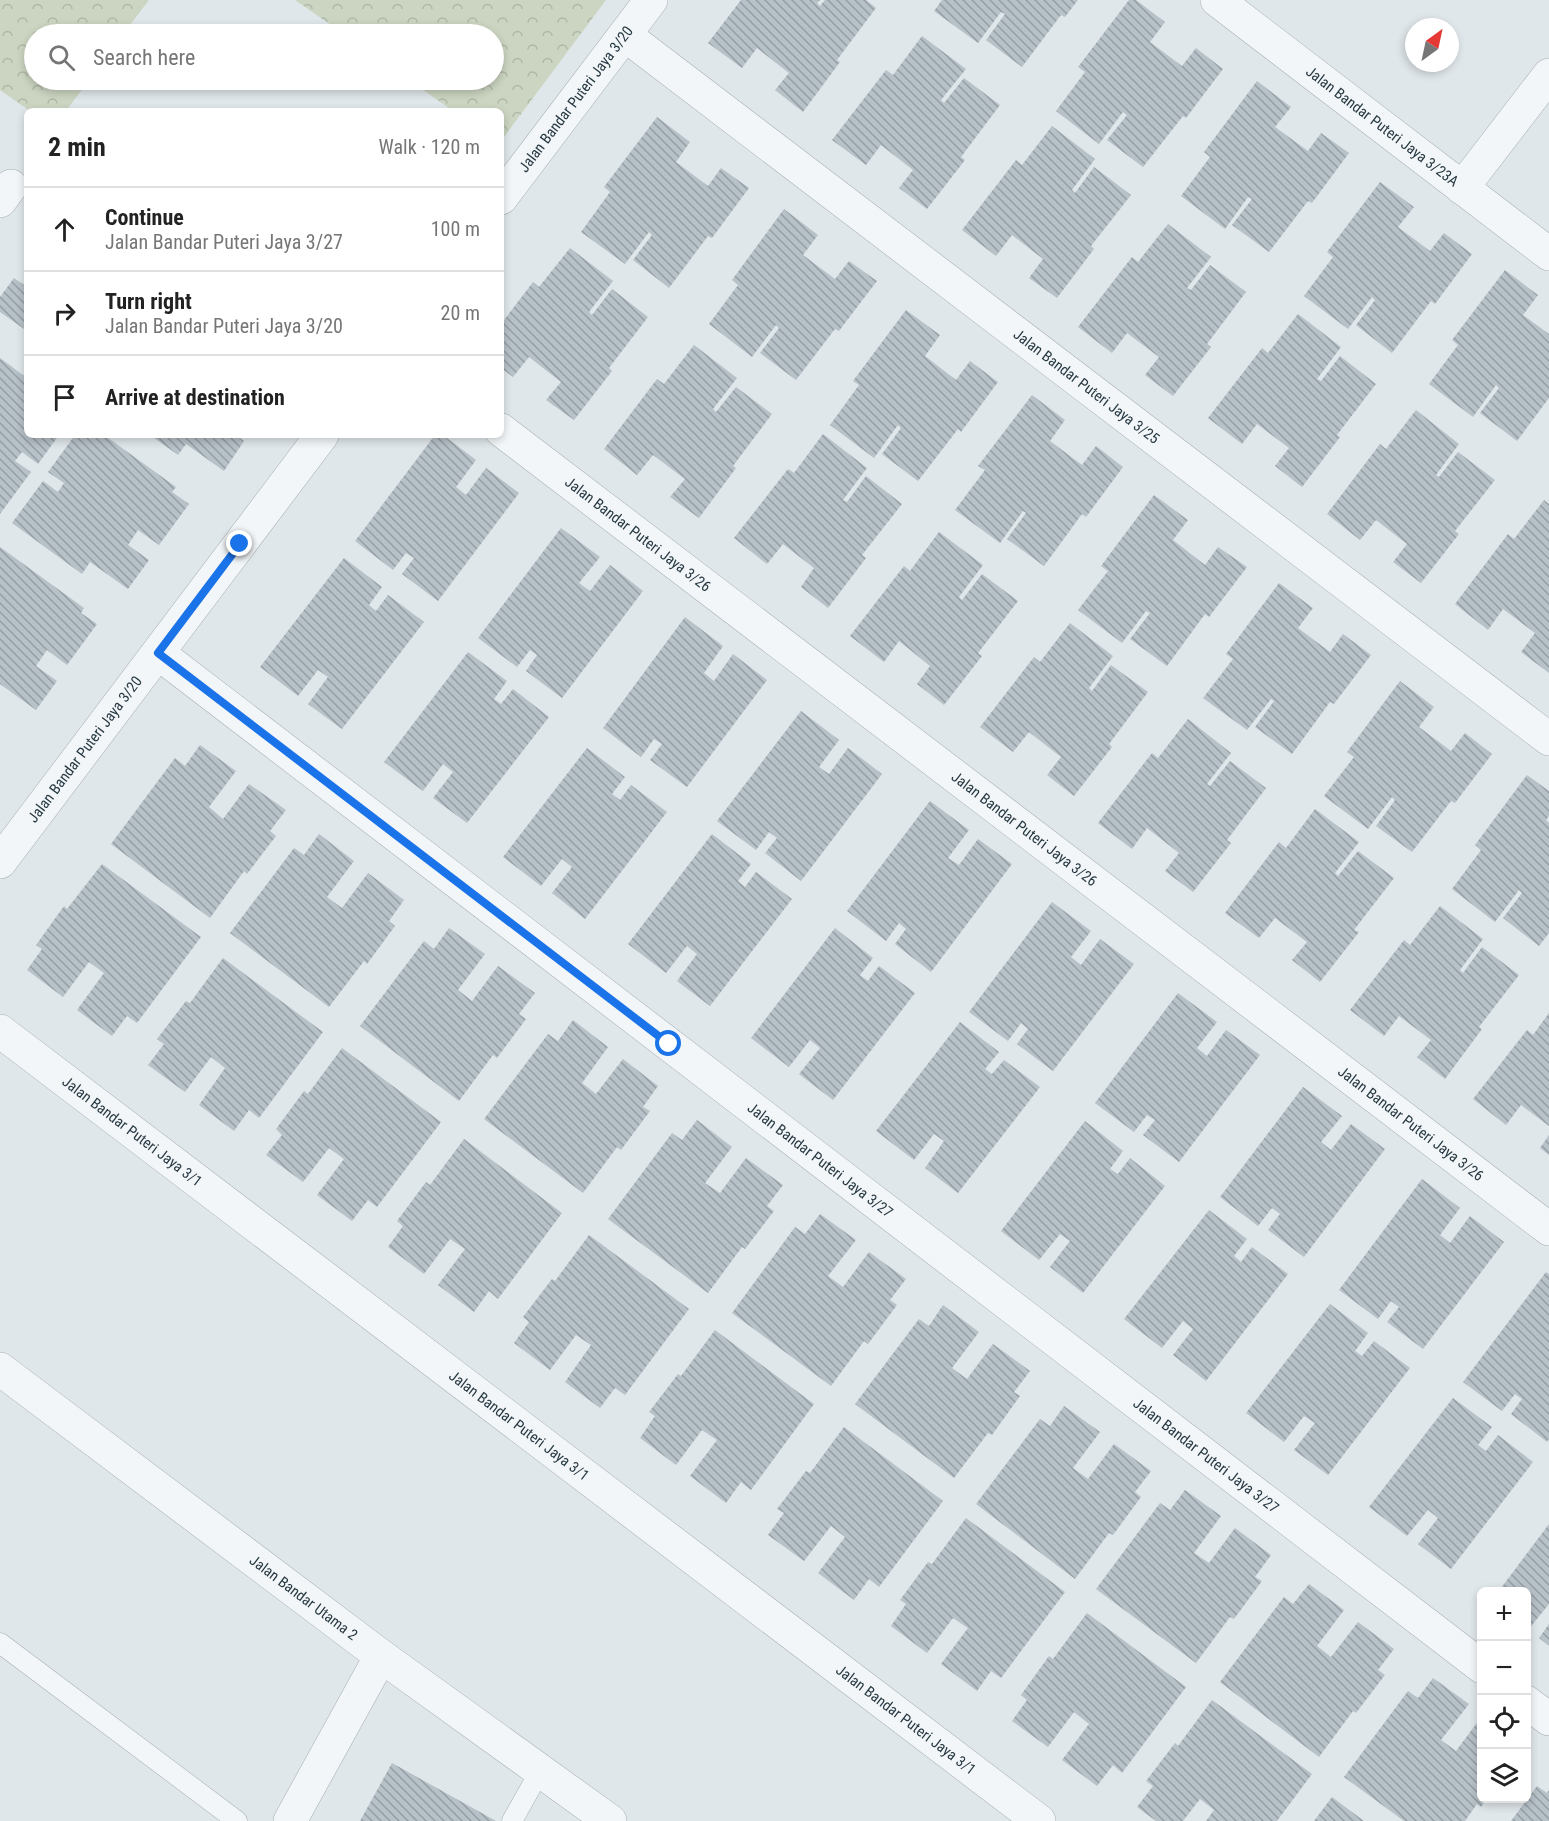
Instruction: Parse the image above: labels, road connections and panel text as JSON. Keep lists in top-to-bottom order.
{
  "streets": {
    "street": [
      "Jalan Bandar Puteri Jaya 3/20",
      "Jalan Bandar Puteri Jaya 3/23A",
      "Jalan Bandar Puteri Jaya 3/25",
      "Jalan Bandar Puteri Jaya 3/26",
      "Jalan Bandar Puteri Jaya 3/1",
      "Jalan Bandar Puteri Jaya 3/27",
      "Jalan Bandar Utama 2"
    ]
  },
  "crossings": [
    ["Jalan Bandar Puteri Jaya 3/20", "Jalan Bandar Puteri Jaya 3/25"],
    ["Jalan Bandar Puteri Jaya 3/20", "Jalan Bandar Puteri Jaya 3/27"]
  ],
  "north": "top right",
  "page": {
    "search": "Search here",
    "heading": ["2 min", "Walk · 120 m"],
    "list": [
      ["Continue", "Jalan Bandar Puteri Jaya 3/27", "100 m"],
      ["Turn right", "Jalan Bandar Puteri Jaya 3/20", "20 m"],
      "Arrive at destination"
    ],
    "map_buttons": ["+", "−"]
  }
}
